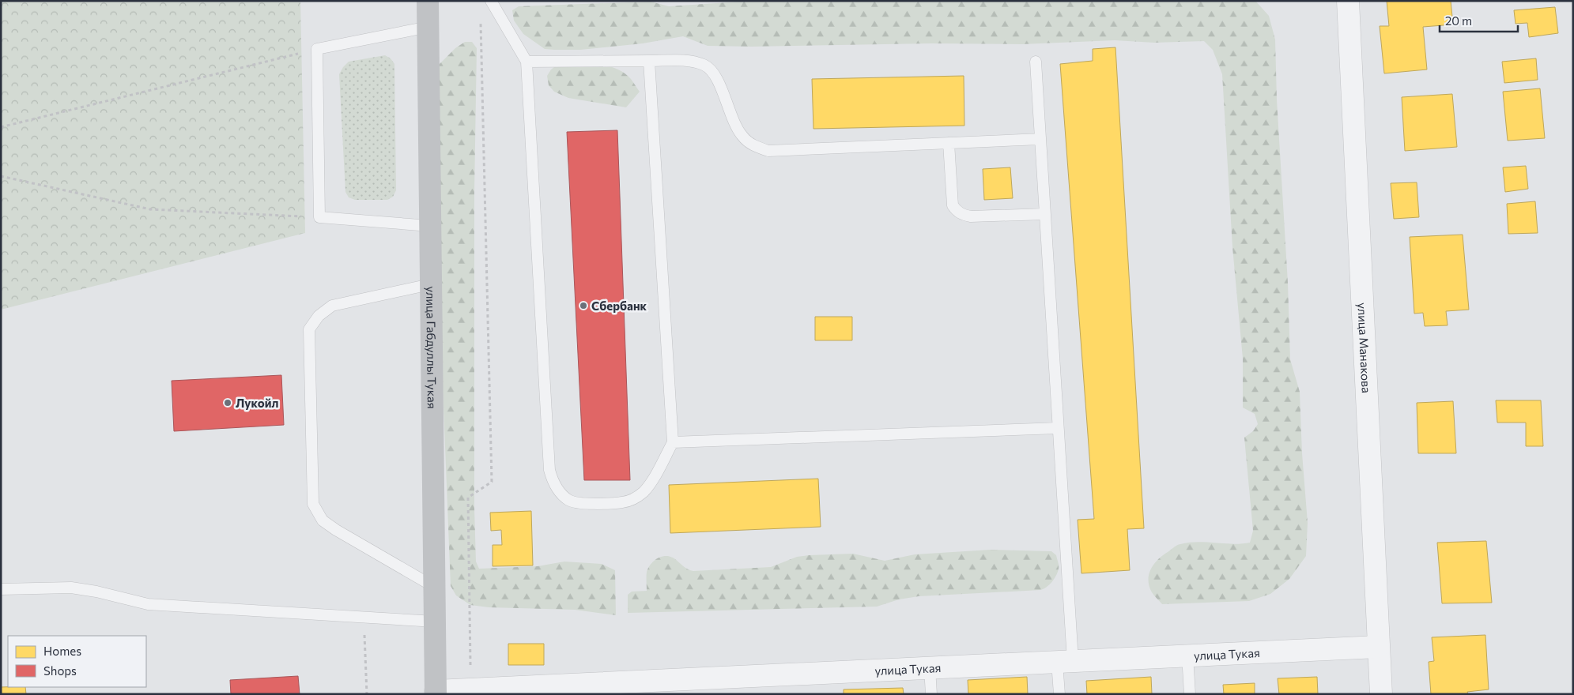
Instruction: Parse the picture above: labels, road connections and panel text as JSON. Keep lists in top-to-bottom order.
{
  "streets": {
    "street": ["улица Габдуллы Тукая", "улица Манакова", "улица Тукая"]
  },
  "crossings": [
    ["улица Габдуллы Тукая", "улица Тукая"],
    ["улица Манакова", "улица Тукая"]
  ],
  "places": ["Сбербанк", "Лукойл"],
  "legend": ["Homes", "Shops"],
  "scale_bar": "20 m"
}
